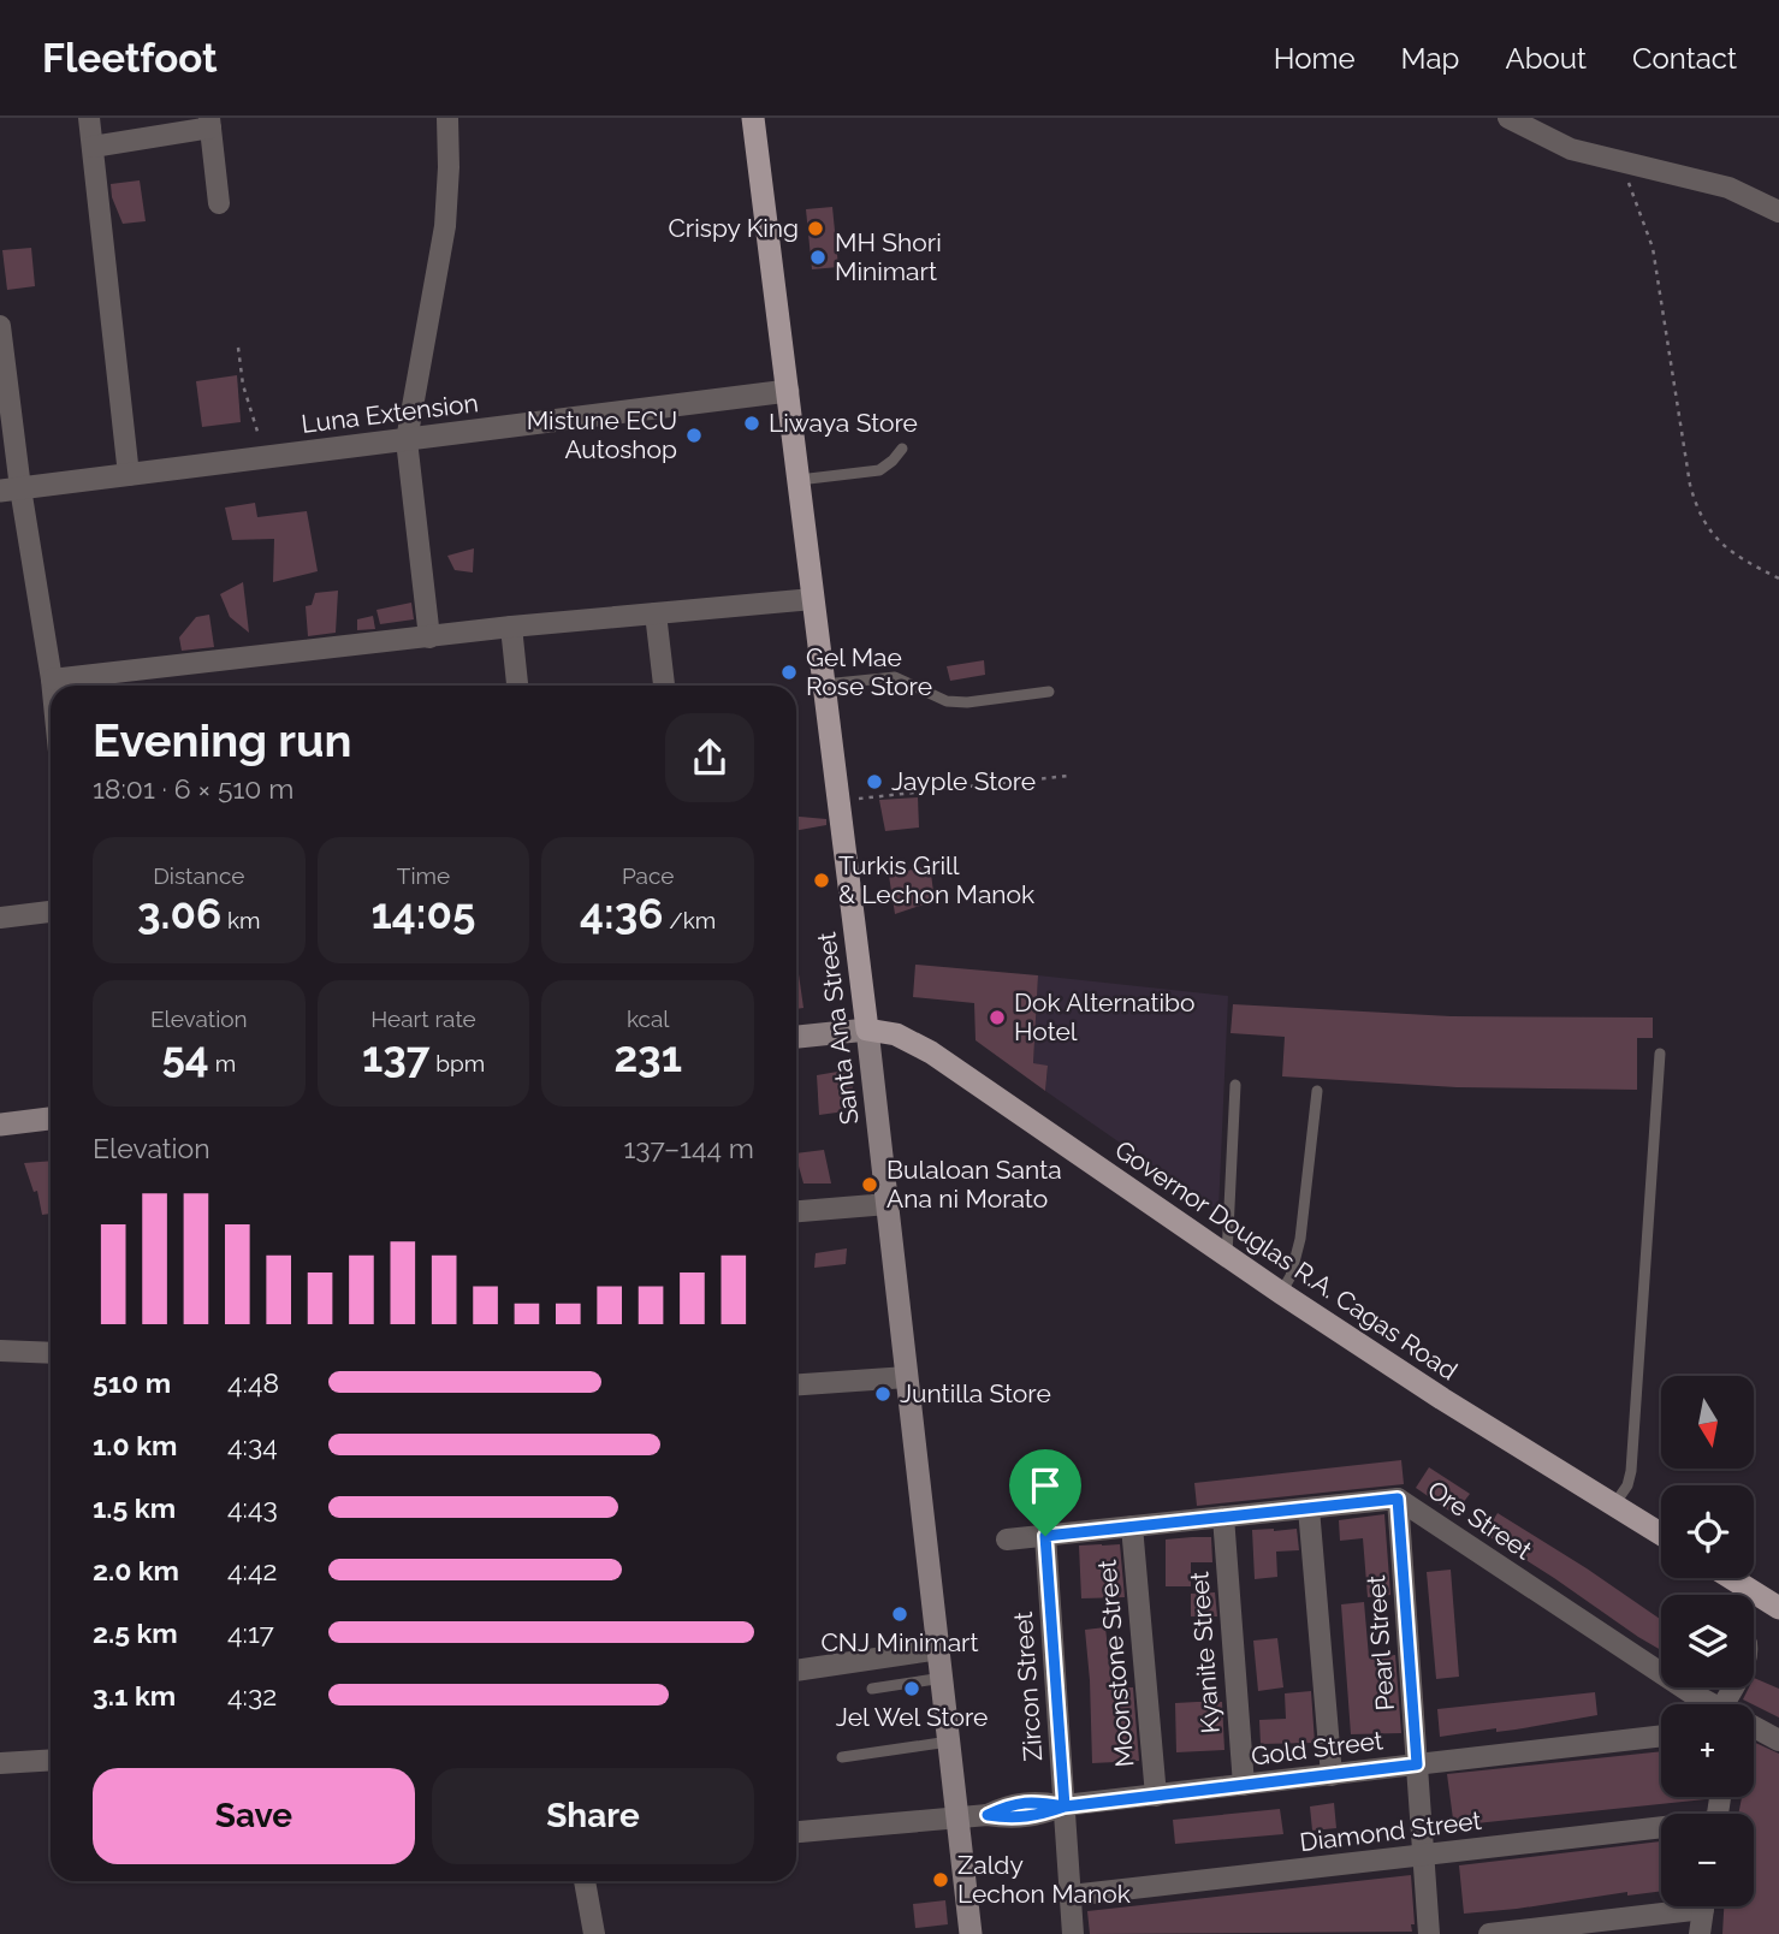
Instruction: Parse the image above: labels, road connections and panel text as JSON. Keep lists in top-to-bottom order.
{
  "streets": {
    "main road": ["Santa Ana Street", "Governor Douglas R.A. Cagas Road"],
    "street": [
      "Luna Extension",
      "Ore Street",
      "Pearl Street",
      "Kyanite Street",
      "Moonstone Street",
      "Zircon Street",
      "Gold Street",
      "Diamond Street"
    ]
  },
  "crossings": [
    ["Luna Extension", "Santa Ana Street"],
    ["Santa Ana Street", "Governor Douglas R.A. Cagas Road"],
    ["Santa Ana Street", "Gold Street"],
    ["Ore Street", "Pearl Street"],
    ["Ore Street", "Kyanite Street"],
    ["Ore Street", "Moonstone Street"],
    ["Ore Street", "Zircon Street"],
    ["Pearl Street", "Gold Street"],
    ["Pearl Street", "Diamond Street"],
    ["Kyanite Street", "Gold Street"],
    ["Moonstone Street", "Gold Street"],
    ["Zircon Street", "Gold Street"],
    ["Zircon Street", "Diamond Street"]
  ],
  "places": [
    "Crispy King",
    "MH Shori Minimart",
    "Liwaya Store",
    "Mistune ECU Autoshop",
    "Gel Mae Rose Store",
    "Jayple Store",
    "Turkis Grill & Lechon Manok",
    "Dok Alternatibo Hotel",
    "Bulaloan Santa Ana ni Morato",
    "Juntilla Store",
    "CNJ Minimart",
    "Jel Wel Store",
    "Zaldy Lechon Manok"
  ],
  "north": "bottom",
  "page": {
    "header": "Fleetfoot",
    "nav": [
      "Home",
      "Map",
      "About",
      "Contact"
    ],
    "heading": ["Evening run", "18:01 · 6 × 510 m"],
    "stats": [
      ["Distance", "3.06 km"],
      ["Time", "14:05"],
      ["Pace", "4:36 /km"],
      ["Elevation", "54 m"],
      ["Heart rate", "137 bpm"],
      ["kcal", "231"]
    ],
    "chart": ["Elevation", "137–144 m"],
    "list": [
      {
        "name": "510 m",
        "note": "4:48"
      },
      {
        "name": "1.0 km",
        "note": "4:34"
      },
      {
        "name": "1.5 km",
        "note": "4:43"
      },
      {
        "name": "2.0 km",
        "note": "4:42"
      },
      {
        "name": "2.5 km",
        "note": "4:17"
      },
      {
        "name": "3.1 km",
        "note": "4:32"
      }
    ],
    "map_buttons": ["+", "−"],
    "buttons": ["Save", "Share"]
  }
}
